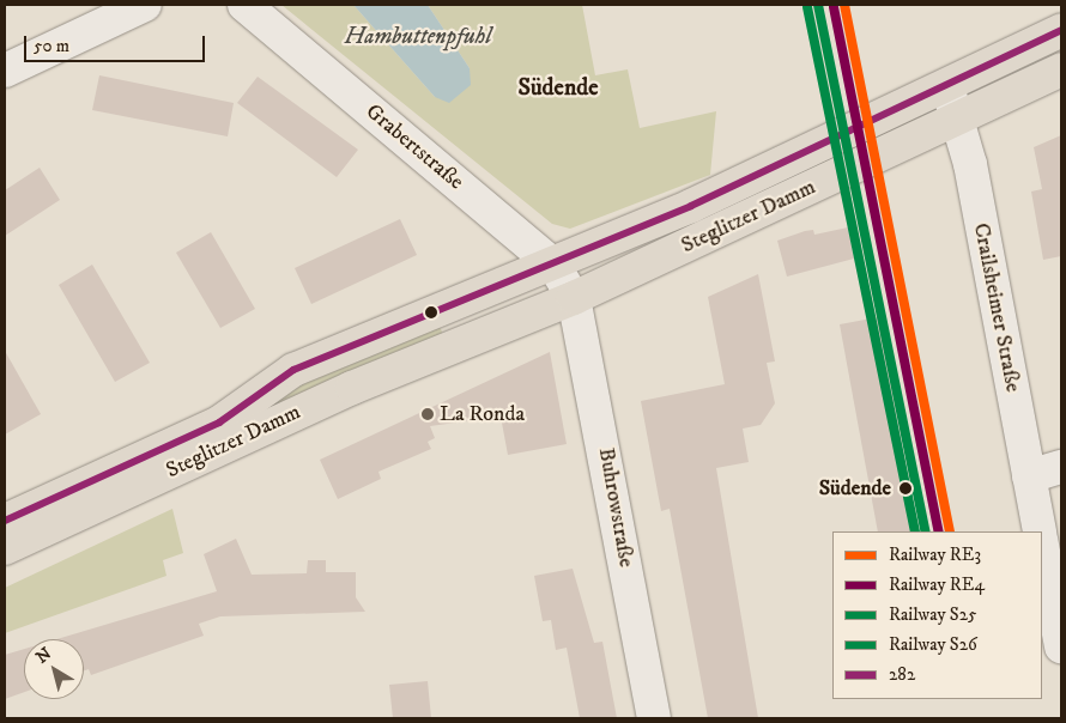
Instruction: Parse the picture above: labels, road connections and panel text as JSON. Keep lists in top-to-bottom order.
{
  "streets": {
    "main road": ["Steglitzer Damm"],
    "street": ["Grabertstraße", "Crailsheimer Straße", "Buhrowstraße"]
  },
  "crossings": [
    ["Grabertstraße", "Steglitzer Damm"],
    ["Grabertstraße", "Buhrowstraße"],
    ["Steglitzer Damm", "Crailsheimer Straße"],
    ["Steglitzer Damm", "Buhrowstraße"]
  ],
  "districts": ["Südende"],
  "water": ["Hambuttenpfuhl"],
  "places": ["La Ronda", "Südende"],
  "lines": [
    "rail line RE3",
    "rail line S25",
    "rail line RE4",
    "rail line S26",
    "transit line 282"
  ],
  "legend": [
    "Railway RE3",
    "Railway RE4",
    "Railway S25",
    "Railway S26",
    "282"
  ],
  "scale_bar": "50 m",
  "north": "top left"
}
